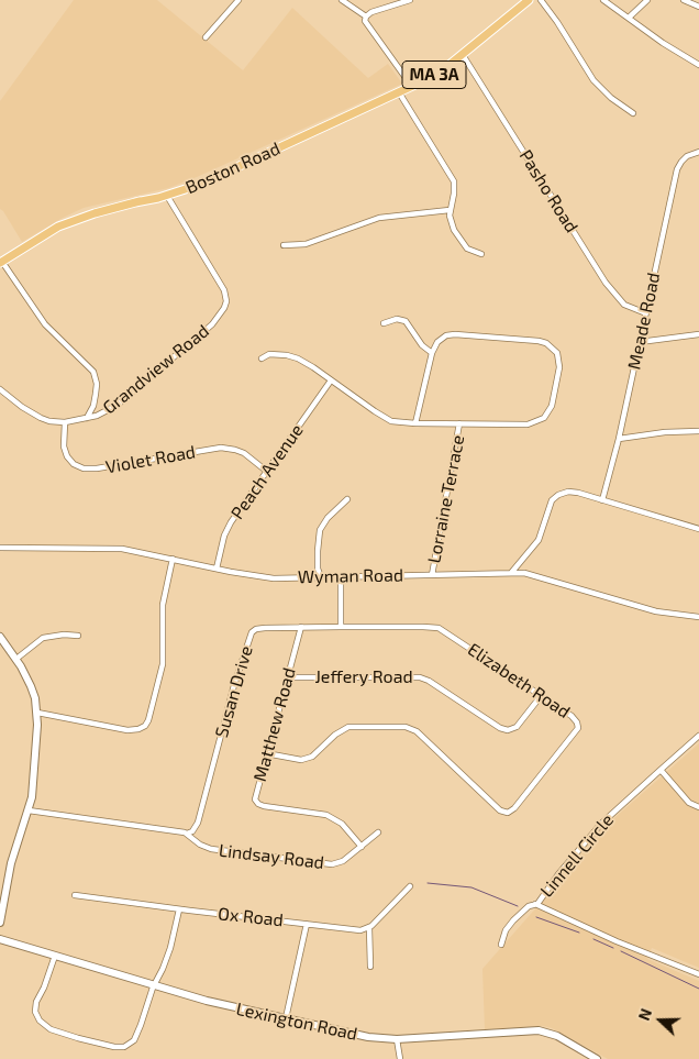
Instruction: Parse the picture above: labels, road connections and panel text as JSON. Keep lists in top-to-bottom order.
{
  "streets": {
    "main road": ["MA 3A", "Boston Road"],
    "street": [
      "Pasho Road",
      "Meade Road",
      "Grandview Road",
      "Violet Road",
      "Peach Avenue",
      "Lorraine Terrace",
      "Wyman Road",
      "Jeffery Road",
      "Elizabeth Road",
      "Susan Drive",
      "Matthew Road",
      "Linnell Circle",
      "Lindsay Road",
      "Ox Road",
      "Lexington Road"
    ]
  },
  "crossings": [
    ["Boston Road", "Pasho Road"],
    ["Boston Road", "Grandview Road"],
    ["Pasho Road", "Meade Road"],
    ["Grandview Road", "Violet Road"],
    ["Violet Road", "Peach Avenue"],
    ["Peach Avenue", "Wyman Road"],
    ["Lorraine Terrace", "Wyman Road"],
    ["Jeffery Road", "Elizabeth Road"],
    ["Jeffery Road", "Matthew Road"],
    ["Elizabeth Road", "Susan Drive"],
    ["Elizabeth Road", "Matthew Road"],
    ["Susan Drive", "Matthew Road"],
    ["Susan Drive", "Lindsay Road"],
    ["Matthew Road", "Lindsay Road"]
  ],
  "north": "left"
}
